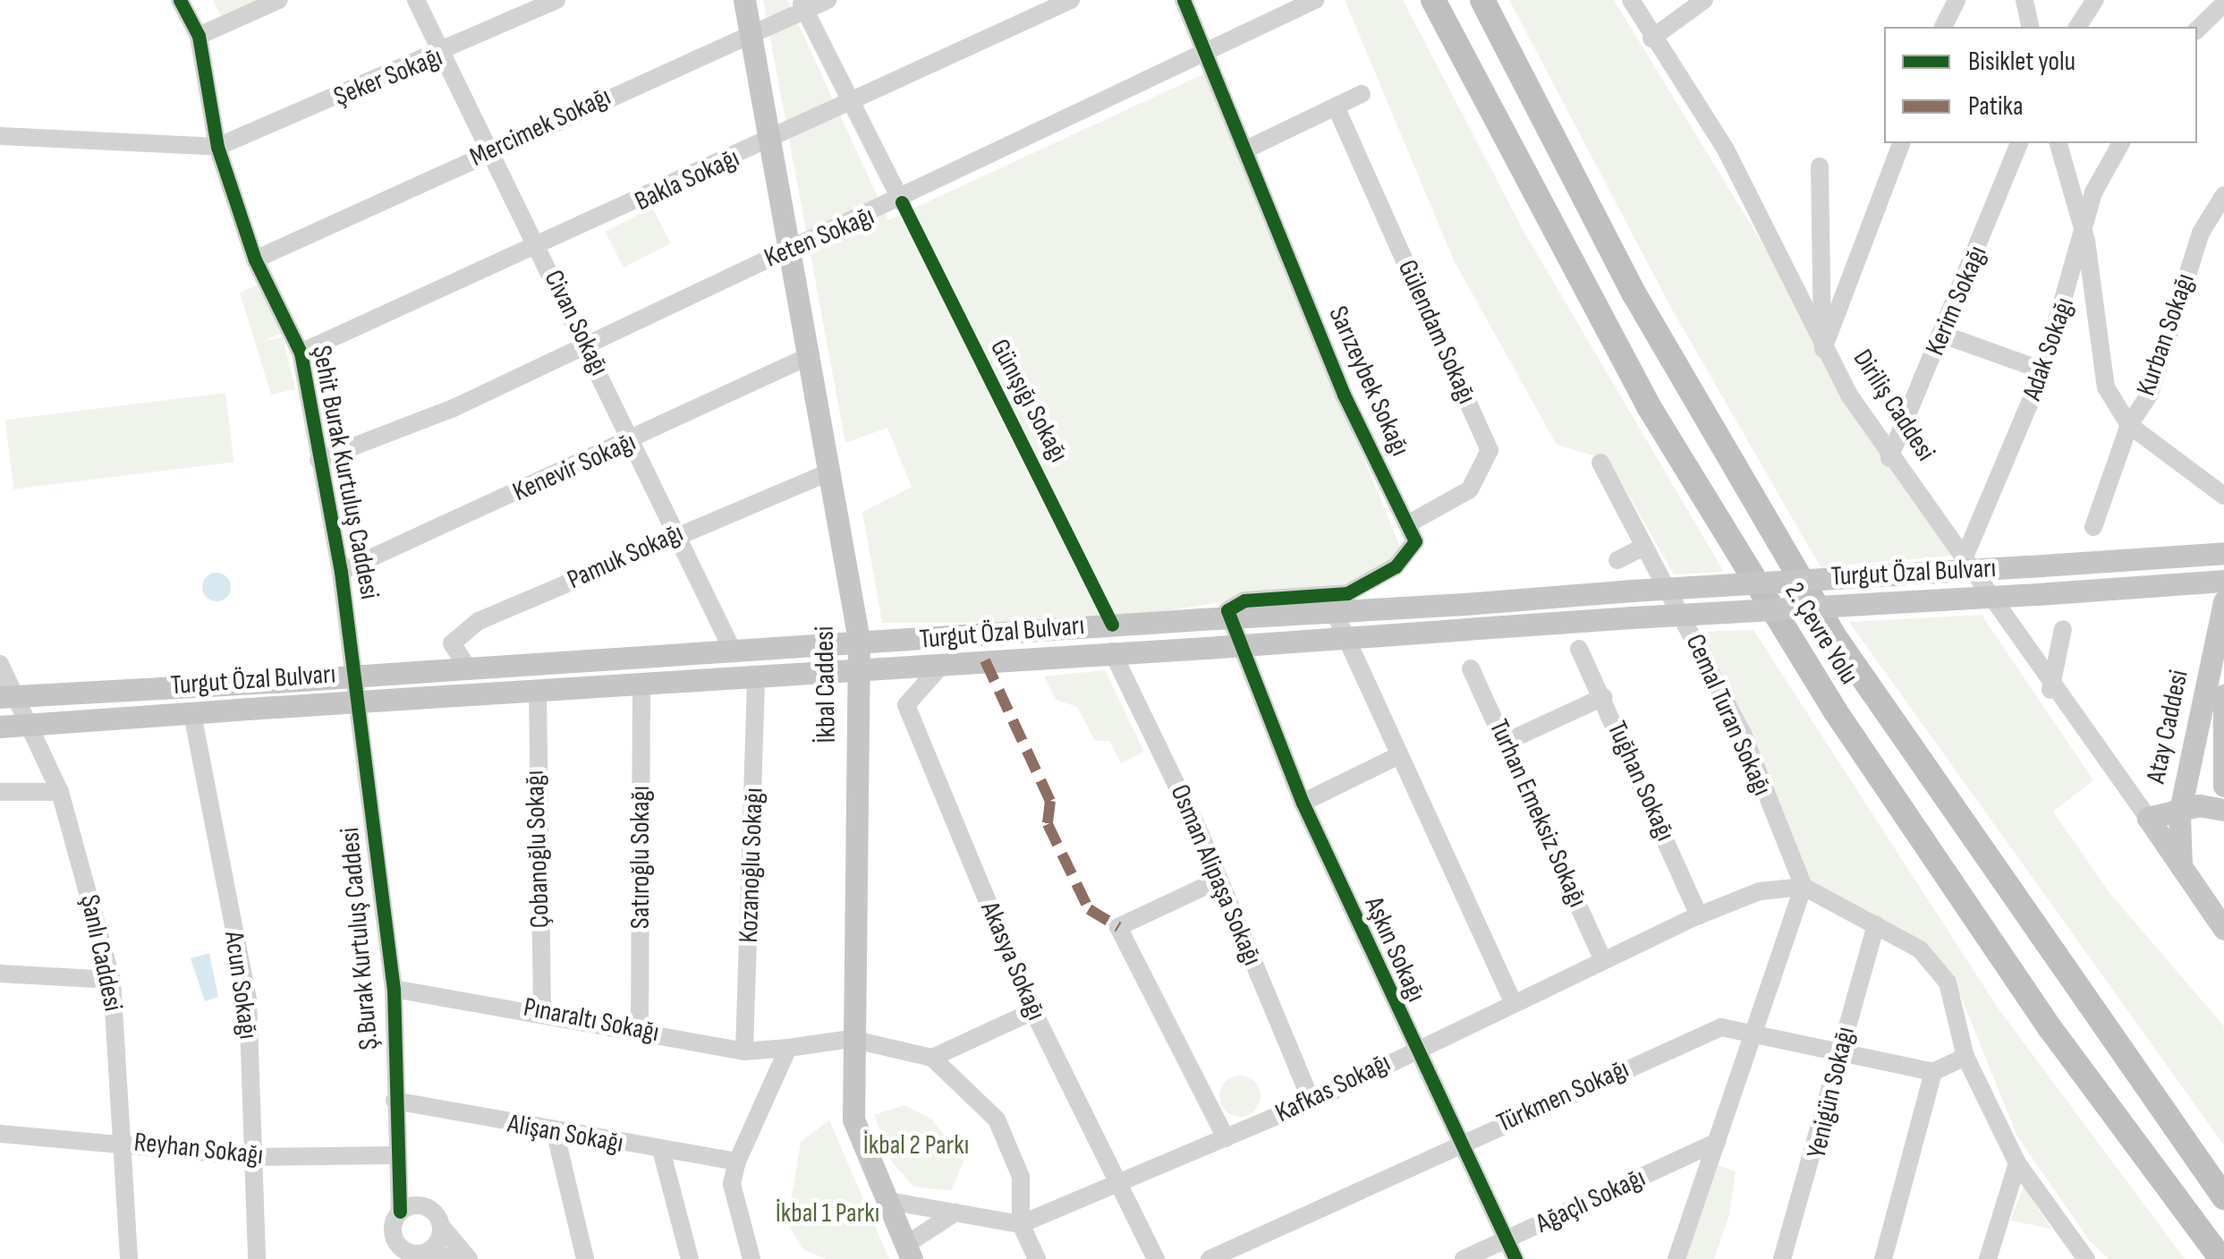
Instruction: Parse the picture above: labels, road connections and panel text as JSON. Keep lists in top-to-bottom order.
{
  "streets": {
    "highway": ["2. Çevre Yolu"],
    "main road": ["Turgut Özal Bulvarı", "İkbal Caddesi", "Atay Caddesi"],
    "street": [
      "Şeker Sokağı",
      "Mercimek Sokağı",
      "Bakla Sokağı",
      "Keten Sokağı",
      "Kerim Sokağı",
      "Civan Sokağı",
      "Gülendam Sokağı",
      "Kurban Sokağı",
      "Adak Sokağı",
      "Sarızeybek Sokağı",
      "Diriliş Caddesi",
      "Kenevir Sokağı",
      "Şehit Burak Kurtuluş Caddesi",
      "Pamuk Sokağı",
      "Cemal Turan Sokağı",
      "Tuğhan Sokağı",
      "Turhan Emeksiz Sokağı",
      "Çobanoğlu Sokağı",
      "Satıroğlu Sokağı",
      "Kozanoğlu Sokağı",
      "Osman Alipaşa Sokağı",
      "Ş.Burak Kurtuluş Caddesi",
      "Aşkın Sokağı",
      "Şanlı Caddesi",
      "Akasya Sokağı",
      "Acun Sokağı",
      "Pınaraltı Sokağı",
      "Kafkas Sokağı",
      "Yenigün Sokağı",
      "Türkmen Sokağı",
      "Alişan Sokağı",
      "Reyhan Sokağı",
      "Ağaçlı Sokağı"
    ],
    "cycle path": ["Günışığı Sokağı"]
  },
  "crossings": [
    ["Şeker Sokağı", "Civan Sokağı"],
    ["Şeker Sokağı", "Şehit Burak Kurtuluş Caddesi"],
    ["Mercimek Sokağı", "Civan Sokağı"],
    ["Mercimek Sokağı", "Şehit Burak Kurtuluş Caddesi"],
    ["Mercimek Sokağı", "İkbal Caddesi"],
    ["Bakla Sokağı", "Civan Sokağı"],
    ["Bakla Sokağı", "Şehit Burak Kurtuluş Caddesi"],
    ["Bakla Sokağı", "İkbal Caddesi"],
    ["Keten Sokağı", "Civan Sokağı"],
    ["Keten Sokağı", "Sarızeybek Sokağı"],
    ["Keten Sokağı", "Şehit Burak Kurtuluş Caddesi"],
    ["Keten Sokağı", "İkbal Caddesi"],
    ["Kerim Sokağı", "Diriliş Caddesi"],
    ["Civan Sokağı", "Kenevir Sokağı"],
    ["Civan Sokağı", "Pamuk Sokağı"],
    ["Civan Sokağı", "Turgut Özal Bulvarı"],
    ["Gülendam Sokağı", "Sarızeybek Sokağı"],
    ["Adak Sokağı", "Diriliş Caddesi"],
    ["Kenevir Sokağı", "Şehit Burak Kurtuluş Caddesi"],
    ["Kenevir Sokağı", "İkbal Caddesi"],
    ["Şehit Burak Kurtuluş Caddesi", "Ş.Burak Kurtuluş Caddesi"],
    ["Pamuk Sokağı", "Turgut Özal Bulvarı"],
    ["Pamuk Sokağı", "İkbal Caddesi"],
    ["Turgut Özal Bulvarı", "İkbal Caddesi"],
    ["Turgut Özal Bulvarı", "Çobanoğlu Sokağı"],
    ["Turgut Özal Bulvarı", "Satıroğlu Sokağı"],
    ["Turgut Özal Bulvarı", "Kozanoğlu Sokağı"],
    ["Turgut Özal Bulvarı", "Osman Alipaşa Sokağı"],
    ["Turgut Özal Bulvarı", "Şanlı Caddesi"],
    ["Turgut Özal Bulvarı", "Akasya Sokağı"],
    ["Turgut Özal Bulvarı", "Acun Sokağı"],
    ["İkbal Caddesi", "Pınaraltı Sokağı"],
    ["Cemal Turan Sokağı", "Kafkas Sokağı"],
    ["Tuğhan Sokağı", "Kafkas Sokağı"],
    ["Turhan Emeksiz Sokağı", "Kafkas Sokağı"],
    ["Çobanoğlu Sokağı", "Pınaraltı Sokağı"],
    ["Satıroğlu Sokağı", "Pınaraltı Sokağı"],
    ["Kozanoğlu Sokağı", "Pınaraltı Sokağı"],
    ["Osman Alipaşa Sokağı", "Kafkas Sokağı"],
    ["Ş.Burak Kurtuluş Caddesi", "Pınaraltı Sokağı"],
    ["Ş.Burak Kurtuluş Caddesi", "Alişan Sokağı"],
    ["Ş.Burak Kurtuluş Caddesi", "Reyhan Sokağı"],
    ["Aşkın Sokağı", "Kafkas Sokağı"],
    ["Aşkın Sokağı", "Türkmen Sokağı"],
    ["Aşkın Sokağı", "Ağaçlı Sokağı"],
    ["Şanlı Caddesi", "Reyhan Sokağı"],
    ["Akasya Sokağı", "Kafkas Sokağı"],
    ["Acun Sokağı", "Reyhan Sokağı"],
    ["Yenigün Sokağı", "Türkmen Sokağı"]
  ],
  "parks": ["İkbal 2 Parkı", "İkbal 1 Parkı"],
  "legend": ["Bisiklet yolu", "Patika"]
}
